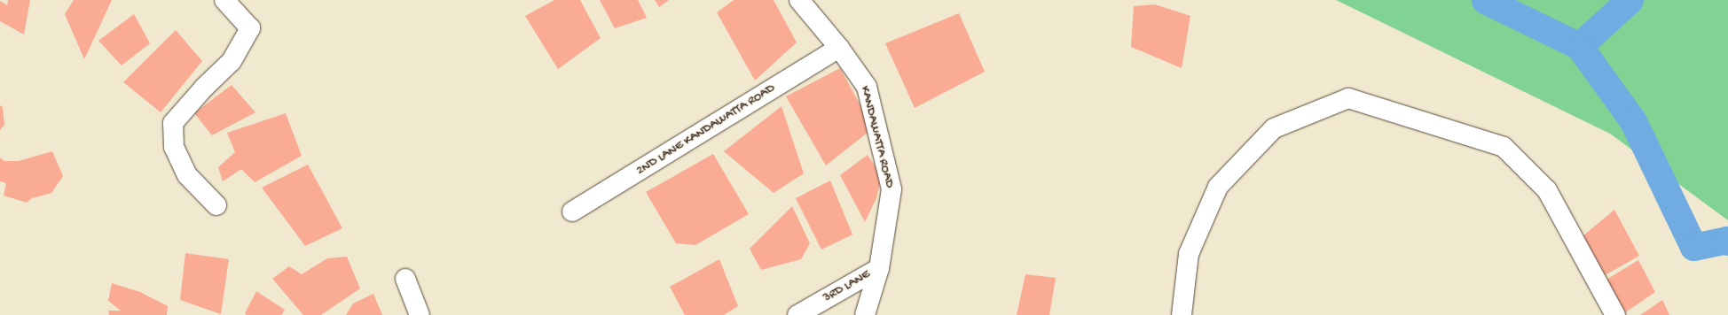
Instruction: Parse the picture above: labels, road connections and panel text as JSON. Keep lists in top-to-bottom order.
{
  "streets": {
    "street": ["2ND LANE KANDAWATTA ROAD", "KANDAWATTA ROAD", "3RD LANE"]
  },
  "crossings": [
    ["2ND LANE KANDAWATTA ROAD", "KANDAWATTA ROAD"],
    ["KANDAWATTA ROAD", "3RD LANE"]
  ]
}
